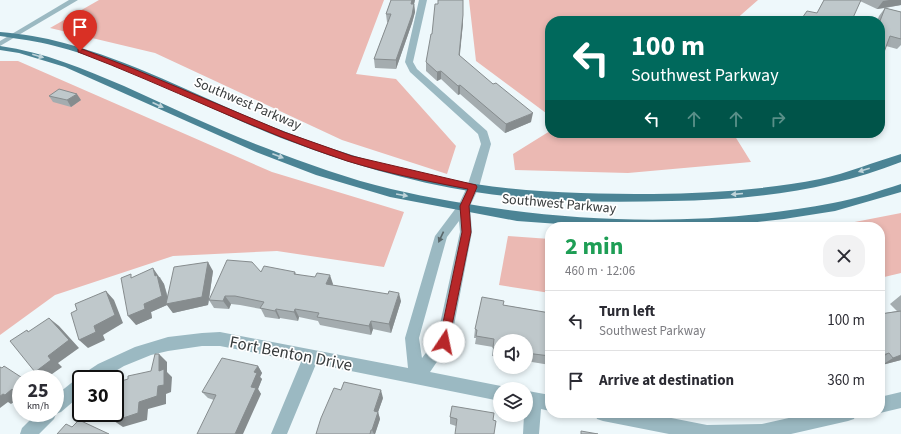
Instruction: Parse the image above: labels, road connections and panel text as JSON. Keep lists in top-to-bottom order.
{
  "streets": {
    "main road": ["Southwest Parkway"],
    "street": ["Fort Benton Drive"]
  },
  "page": {
    "turn": ["100 m", "Southwest Parkway"],
    "heading": ["2 min", "460 m · 12:06"],
    "list": [
      {
        "name": "Turn left",
        "note": "Southwest Parkway",
        "value": "100 m"
      },
      {
        "name": "Arrive at destination",
        "value": "360 m"
      }
    ],
    "speed": "25 km/h",
    "limit": "30"
  }
}
